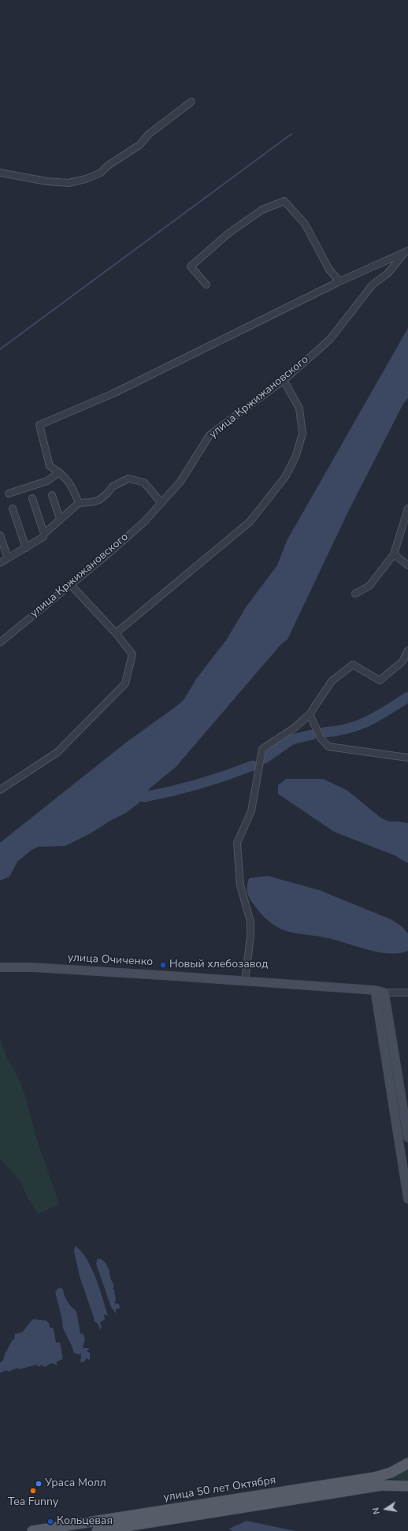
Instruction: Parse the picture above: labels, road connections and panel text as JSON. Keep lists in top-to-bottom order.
{
  "streets": {
    "main road": ["улица 50 лет Октября"],
    "street": ["улица Кржижановского", "улица Очиченко"]
  },
  "places": [
    "Новый хлебозавод",
    "Ураса Молл",
    "Tea Funny",
    "Кольцевая"
  ],
  "north": "left"
}
